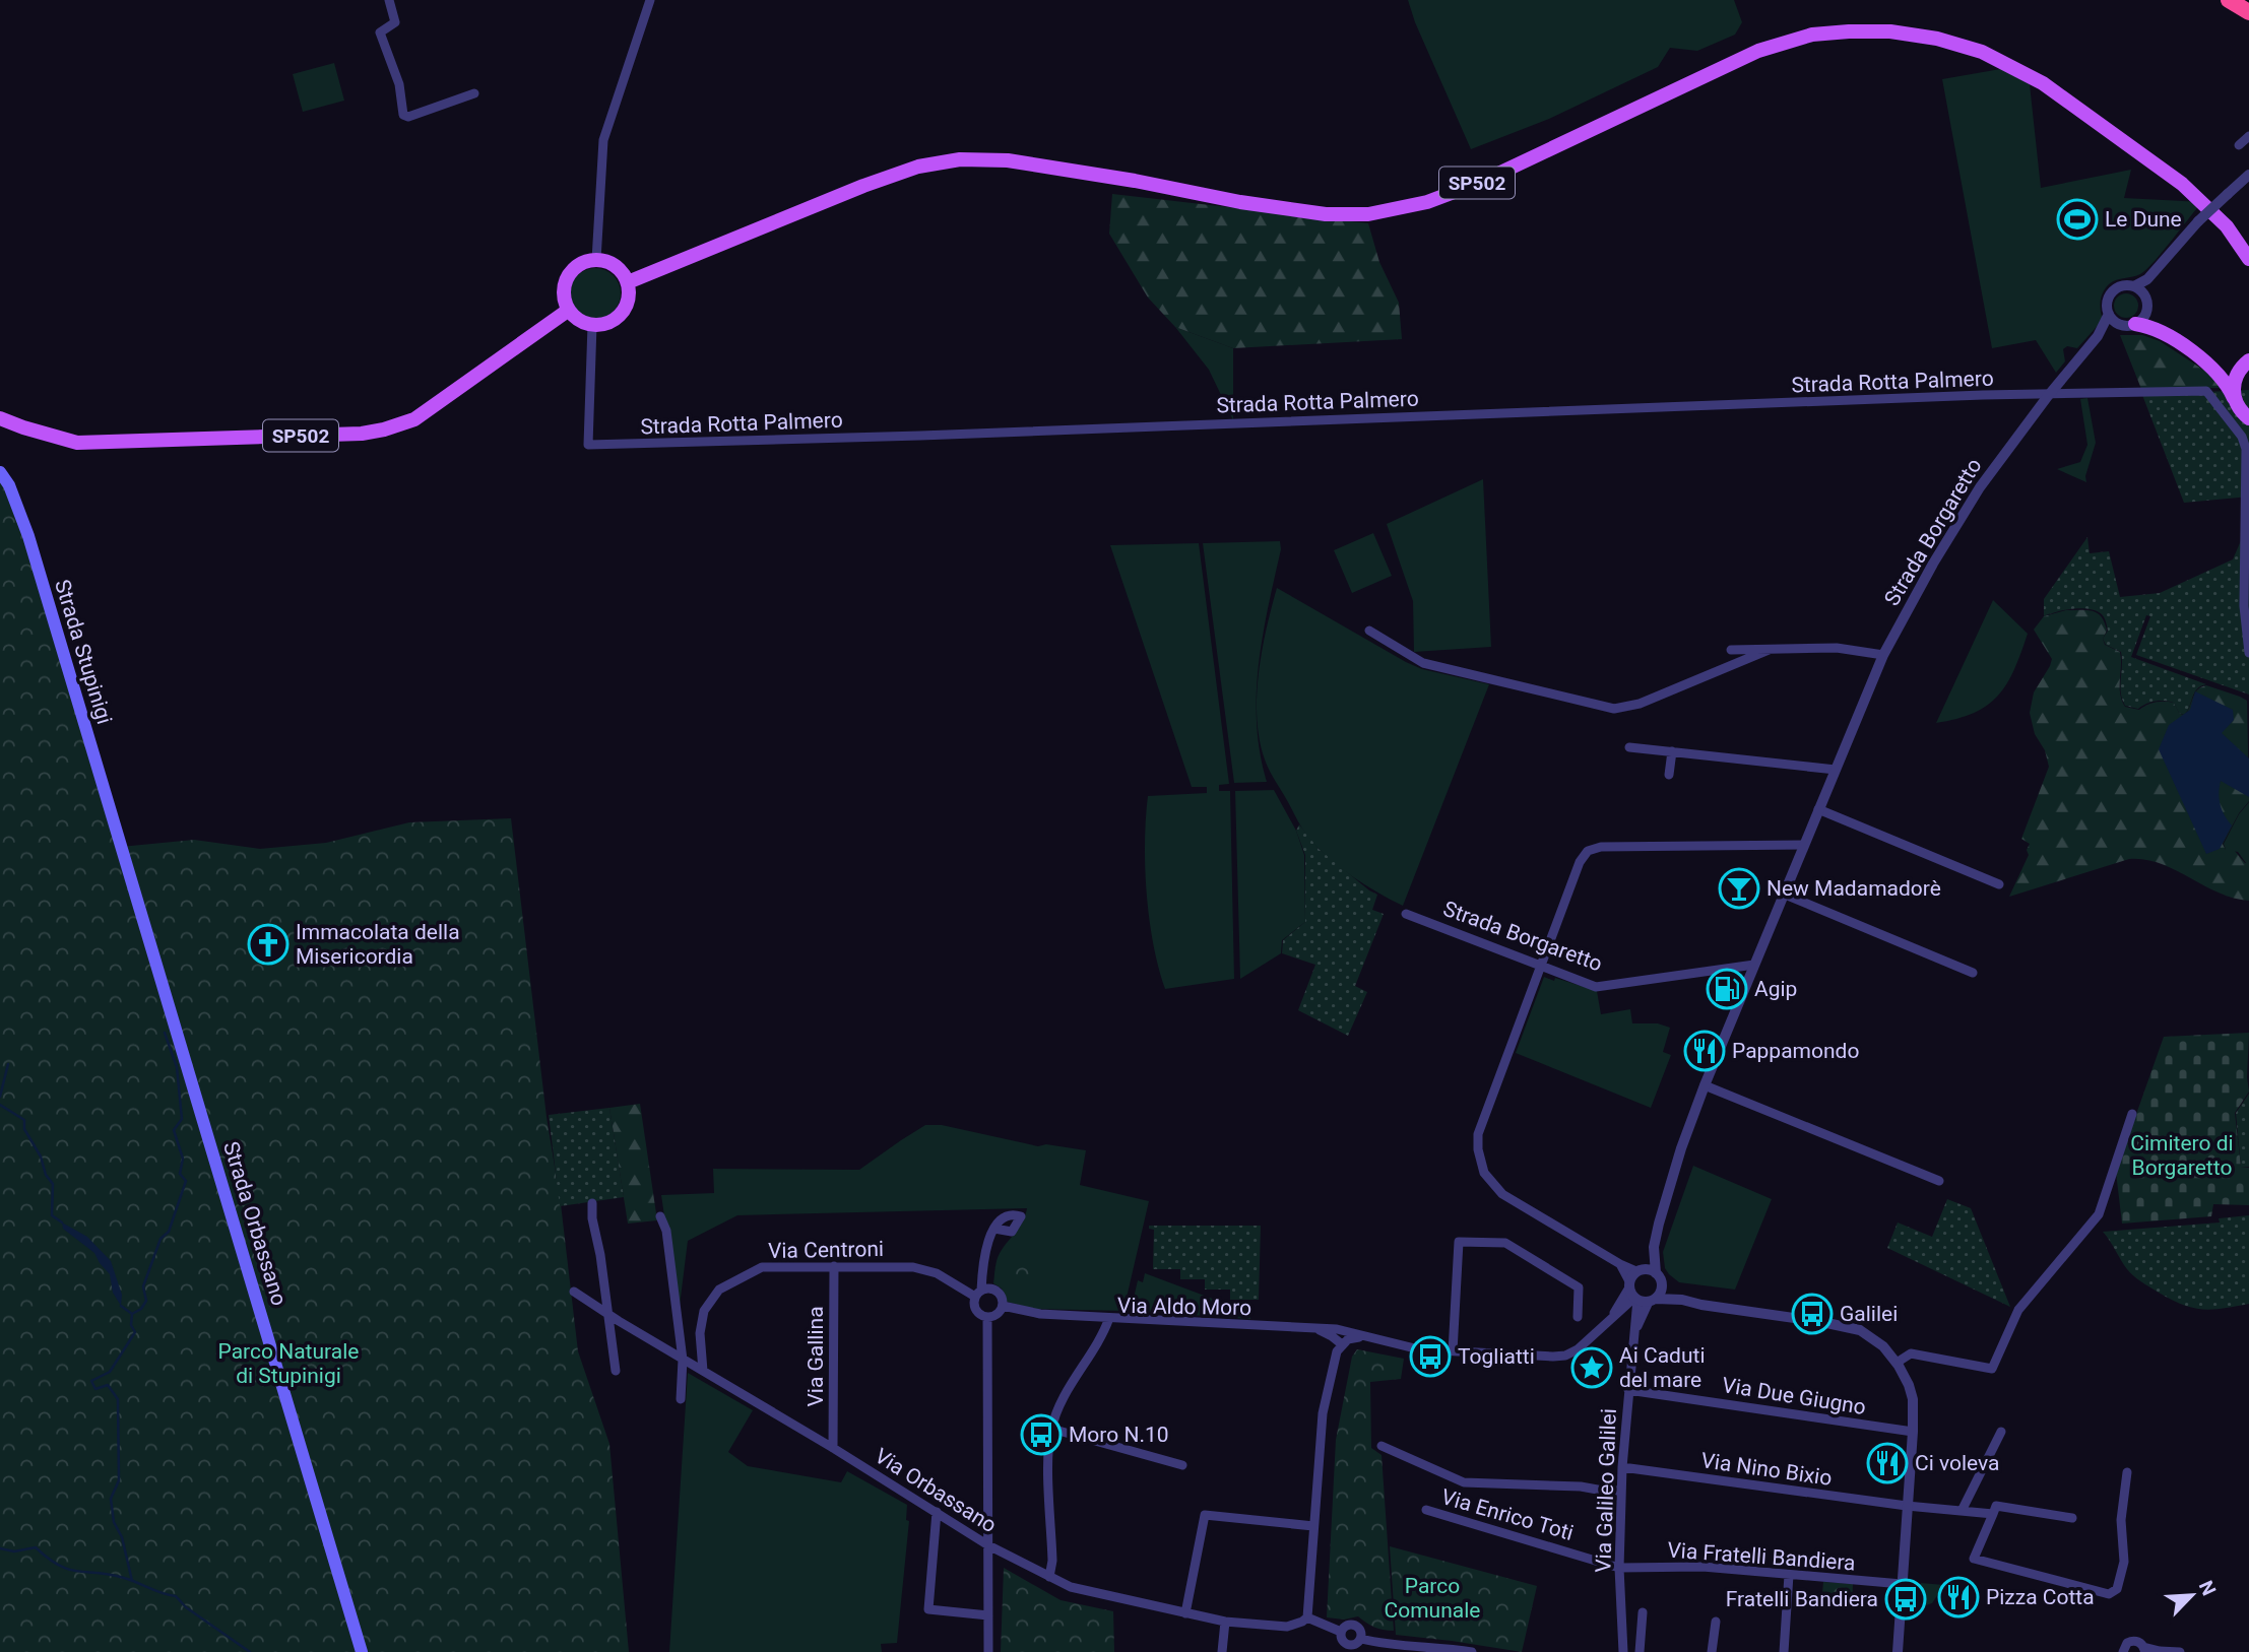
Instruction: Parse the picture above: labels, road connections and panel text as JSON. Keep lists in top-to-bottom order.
{
  "streets": {
    "main road": ["SP502", "Strada Stupinigi", "Strada Orbassano"],
    "street": [
      "Strada Rotta Palmero",
      "Strada Borgaretto",
      "Via Centroni",
      "Via Aldo Moro",
      "Via Gallina",
      "Via Due Giugno",
      "Via Nino Bixio",
      "Via Orbassano",
      "Via Galileo Galilei",
      "Via Enrico Toti",
      "Via Fratelli Bandiera"
    ]
  },
  "crossings": [
    ["SP502", "Strada Rotta Palmero"],
    ["Strada Rotta Palmero", "Strada Borgaretto"],
    ["Strada Borgaretto", "Via Aldo Moro"],
    ["Strada Borgaretto", "Via Galileo Galilei"],
    ["Strada Stupinigi", "Strada Orbassano"],
    ["Via Centroni", "Via Aldo Moro"],
    ["Via Centroni", "Via Gallina"],
    ["Via Centroni", "Via Orbassano"],
    ["Via Aldo Moro", "Via Orbassano"],
    ["Via Aldo Moro", "Via Galileo Galilei"],
    ["Via Gallina", "Via Orbassano"],
    ["Via Due Giugno", "Via Galileo Galilei"],
    ["Via Nino Bixio", "Via Galileo Galilei"],
    ["Via Galileo Galilei", "Via Enrico Toti"],
    ["Via Galileo Galilei", "Via Fratelli Bandiera"],
    ["Via Enrico Toti", "Via Fratelli Bandiera"]
  ],
  "parks": ["Cimitero di Borgaretto", "Parco Naturale di Stupinigi", "Parco Comunale"],
  "places": {
    "sports": ["Le Dune"],
    "bar": ["New Madamadorè"],
    "church": ["Immacolata della Misericordia"],
    "fuel station": ["Agip"],
    "restaurant": ["Pappamondo", "Ci voleva", "Pizza Cotta"],
    "bus stop": [
      "Galilei",
      "Togliatti",
      "Moro N.10",
      "Fratelli Bandiera"
    ],
    "place": ["Ai Caduti del mare"]
  },
  "north": "top right"
}
